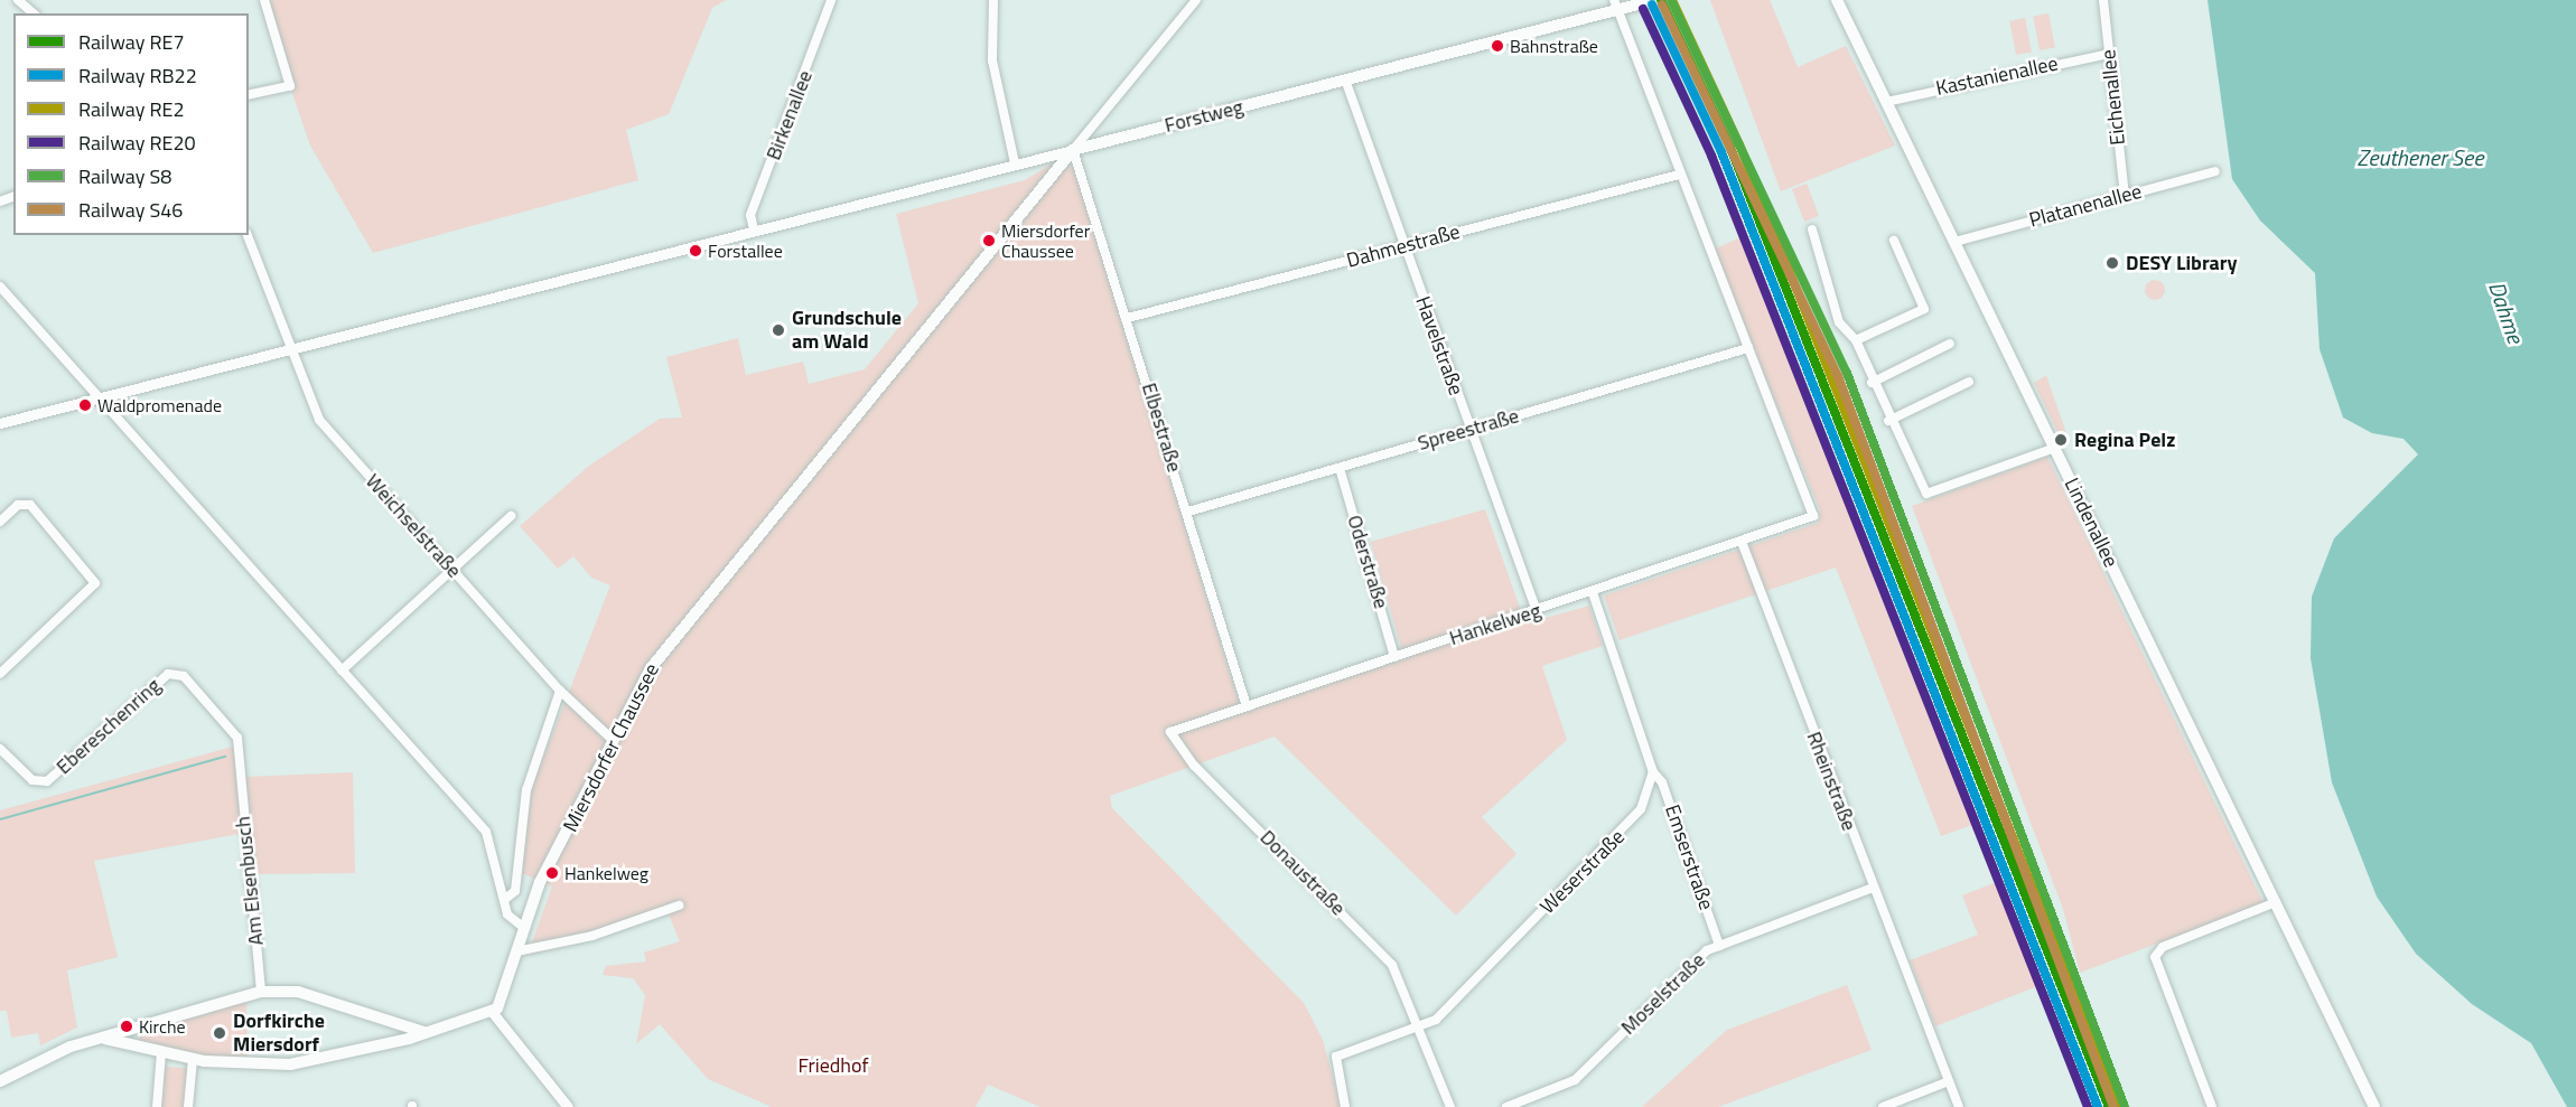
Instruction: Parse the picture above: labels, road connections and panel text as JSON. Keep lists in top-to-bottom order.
{
  "streets": {
    "main road": ["Forstweg", "Lindenallee", "Miersdorfer Chaussee"],
    "street": [
      "Kastanienallee",
      "Eichenallee",
      "Birkenallee",
      "Platanenallee",
      "Dahmestraße",
      "Havelstraße",
      "Elbestraße",
      "Spreestraße",
      "Weichselstraße",
      "Oderstraße",
      "Hankelweg",
      "Ebereschenring",
      "Rheinstraße",
      "Emserstraße",
      "Weserstraße",
      "Donaustraße",
      "Am Elsenbusch",
      "Moselstraße"
    ]
  },
  "crossings": [
    ["Kastanienallee", "Eichenallee"],
    ["Kastanienallee", "Lindenallee"],
    ["Eichenallee", "Platanenallee"],
    ["Birkenallee", "Forstweg"],
    ["Forstweg", "Havelstraße"],
    ["Forstweg", "Elbestraße"],
    ["Forstweg", "Miersdorfer Chaussee"],
    ["Platanenallee", "Lindenallee"],
    ["Dahmestraße", "Havelstraße"],
    ["Dahmestraße", "Elbestraße"],
    ["Havelstraße", "Spreestraße"],
    ["Havelstraße", "Hankelweg"],
    ["Elbestraße", "Spreestraße"],
    ["Elbestraße", "Hankelweg"],
    ["Elbestraße", "Miersdorfer Chaussee"],
    ["Spreestraße", "Oderstraße"],
    ["Spreestraße", "Hankelweg"],
    ["Weichselstraße", "Miersdorfer Chaussee"],
    ["Oderstraße", "Hankelweg"],
    ["Hankelweg", "Rheinstraße"],
    ["Hankelweg", "Donaustraße"],
    ["Ebereschenring", "Am Elsenbusch"],
    ["Rheinstraße", "Moselstraße"],
    ["Emserstraße", "Weserstraße"],
    ["Emserstraße", "Moselstraße"],
    ["Weserstraße", "Donaustraße"]
  ],
  "water": ["Zeuthener See", "Dahme"],
  "parks": ["Friedhof"],
  "places": [
    "Bahnstraße",
    "Miersdorfer Chaussee",
    "Forstallee",
    "DESY Library",
    "Grundschule am Wald",
    "Waldpromenade",
    "Regina Pelz",
    "Hankelweg",
    "Kirche",
    "Dorfkirche Miersdorf"
  ],
  "lines": [
    "rail line RE7",
    "rail line RE2",
    "rail line S8",
    "rail line RB22",
    "rail line S46",
    "rail line RE20"
  ],
  "legend": [
    "Railway RE7",
    "Railway RB22",
    "Railway RE2",
    "Railway RE20",
    "Railway S8",
    "Railway S46"
  ]
}
